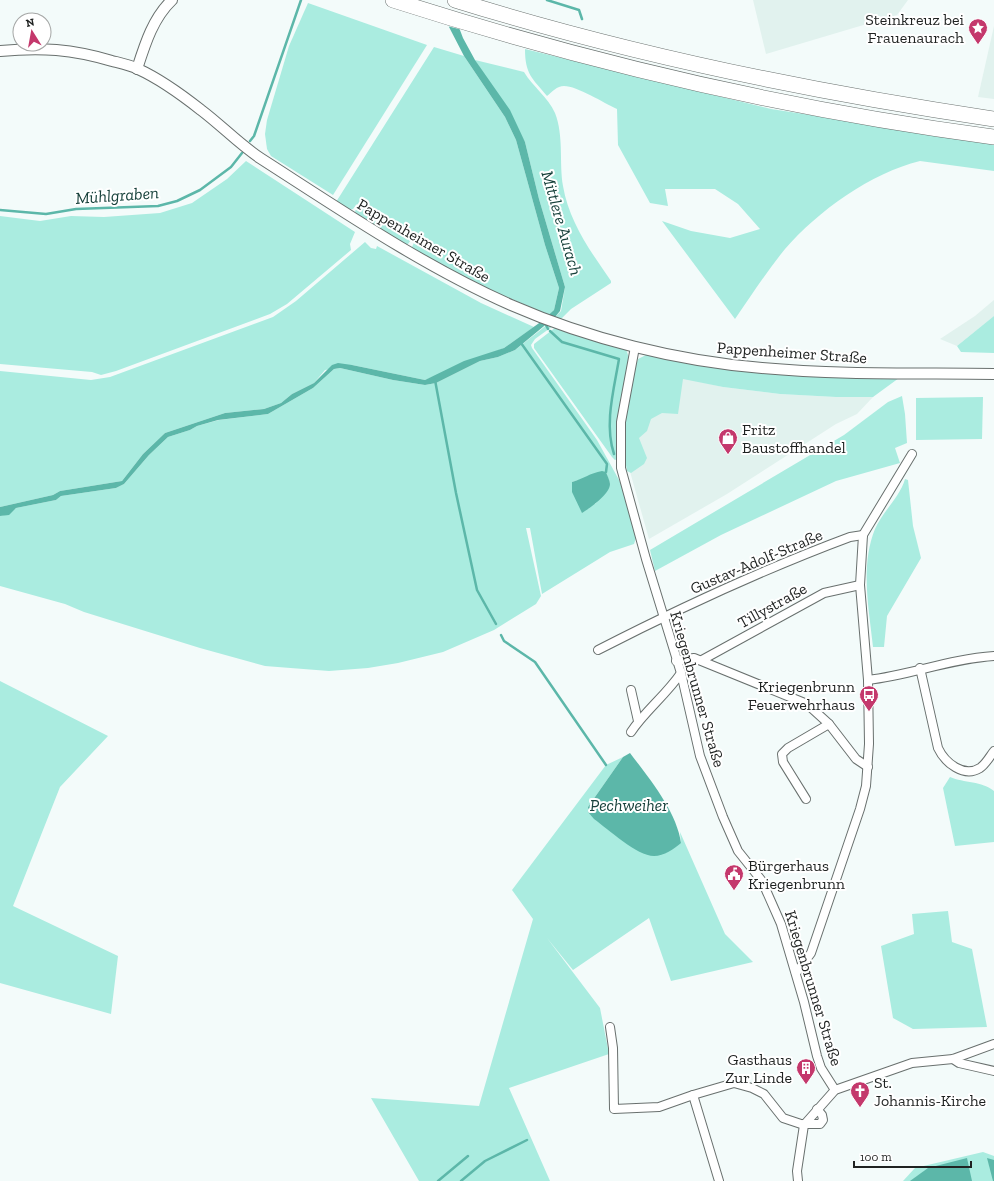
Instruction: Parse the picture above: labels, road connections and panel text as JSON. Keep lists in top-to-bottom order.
{
  "streets": {
    "street": [
      "Pappenheimer Straße",
      "Gustav-Adolf-Straße",
      "Tillystraße",
      "Kriegenbrunner Straße"
    ]
  },
  "crossings": [
    ["Pappenheimer Straße", "Kriegenbrunner Straße"],
    ["Gustav-Adolf-Straße", "Kriegenbrunner Straße"]
  ],
  "water": ["Mühlgraben", "Mittlere Aurach", "Pechweiher"],
  "places": {
    "place": ["Steinkreuz bei Frauenaurach"],
    "shop": ["Fritz Baustoffhandel"],
    "bus stop": ["Kriegenbrunn Feuerwehrhaus"],
    "public building": ["Bürgerhaus Kriegenbrunn"],
    "building": ["Gasthaus Zur Linde"],
    "church": ["St. Johannis-Kirche"]
  },
  "scale_bar": "100 m",
  "north": "top"
}
